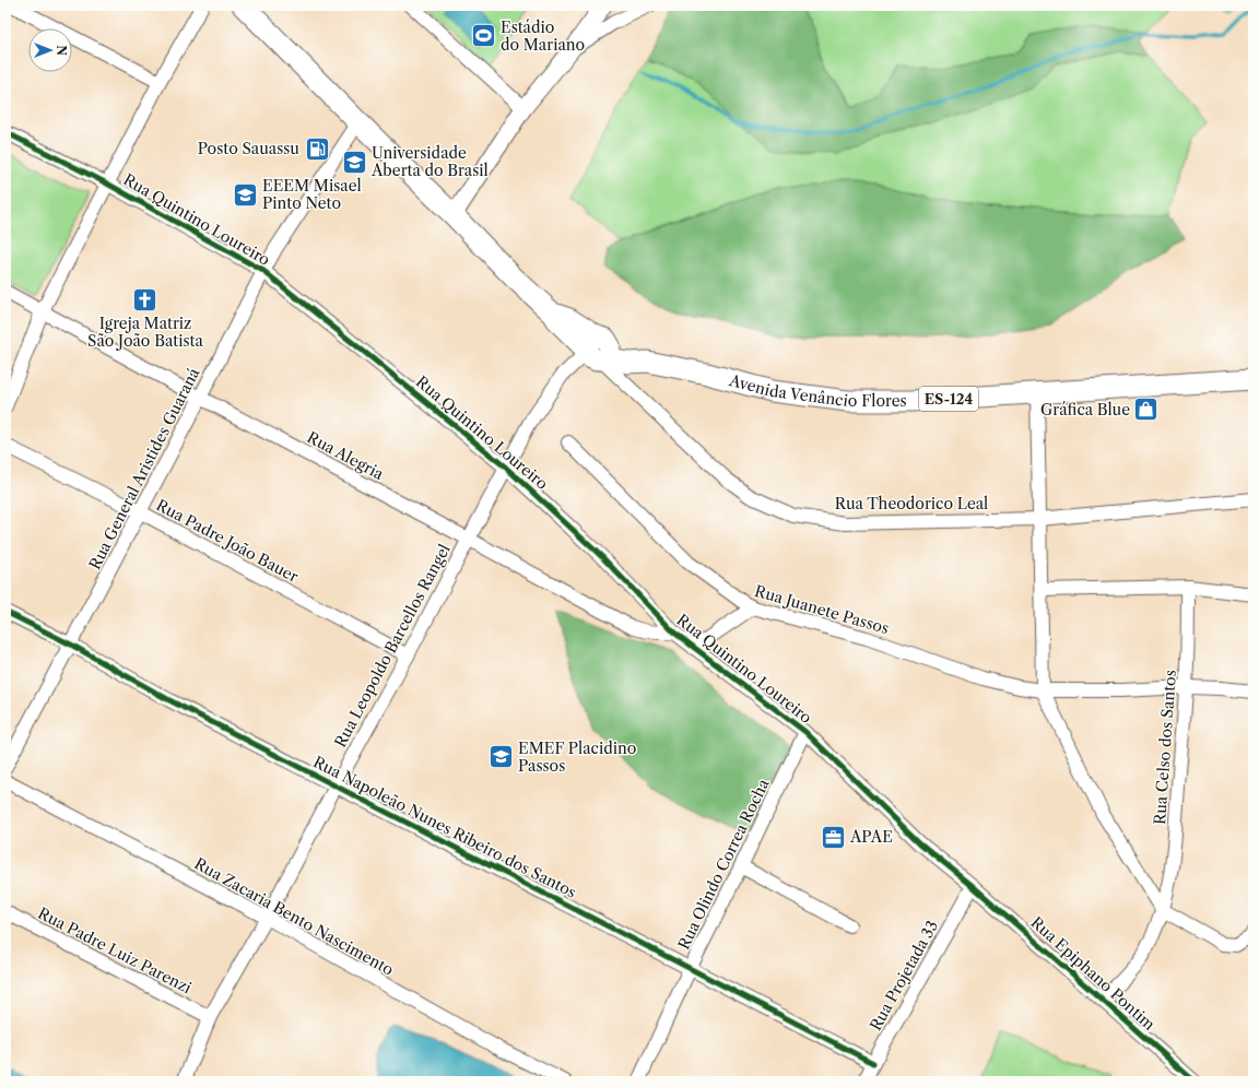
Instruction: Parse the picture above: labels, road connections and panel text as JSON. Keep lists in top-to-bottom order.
{
  "streets": {
    "main road": ["Avenida Venâncio Flores", "ES-124"],
    "street": [
      "Rua Quintino Loureiro",
      "Rua Alegria",
      "Rua General Aristides Guaraná",
      "Rua Theodorico Leal",
      "Rua Padre João Bauer",
      "Rua Juanete Passos",
      "Rua Leopoldo Barcellos Rangel",
      "Rua Celso dos Santos",
      "Rua Napoleão Nunes Ribeiro dos Santos",
      "Rua Olindo Correa Rocha",
      "Rua Zacaria Bento Nascimento",
      "Rua Padre Luiz Parenzi",
      "Rua Epiphano Pontim",
      "Rua Projetada 33"
    ]
  },
  "crossings": [
    ["Rua Quintino Loureiro", "Rua Alegria"],
    ["Rua Quintino Loureiro", "Rua General Aristides Guaraná"],
    ["Rua Quintino Loureiro", "Rua Juanete Passos"],
    ["Rua Quintino Loureiro", "Rua Leopoldo Barcellos Rangel"],
    ["Rua Quintino Loureiro", "Rua Olindo Correa Rocha"],
    ["Rua Quintino Loureiro", "Rua Epiphano Pontim"],
    ["Rua Quintino Loureiro", "Rua Projetada 33"],
    ["Avenida Venâncio Flores", "Rua General Aristides Guaraná"],
    ["Avenida Venâncio Flores", "Rua Theodorico Leal"],
    ["Avenida Venâncio Flores", "Rua Leopoldo Barcellos Rangel"],
    ["Rua Alegria", "Rua General Aristides Guaraná"],
    ["Rua Alegria", "Rua Leopoldo Barcellos Rangel"],
    ["Rua General Aristides Guaraná", "Rua Padre João Bauer"],
    ["Rua General Aristides Guaraná", "Rua Napoleão Nunes Ribeiro dos Santos"],
    ["Rua Theodorico Leal", "Rua Leopoldo Barcellos Rangel"],
    ["Rua Padre João Bauer", "Rua Leopoldo Barcellos Rangel"],
    ["Rua Juanete Passos", "Rua Celso dos Santos"],
    ["Rua Leopoldo Barcellos Rangel", "Rua Napoleão Nunes Ribeiro dos Santos"],
    ["Rua Leopoldo Barcellos Rangel", "Rua Zacaria Bento Nascimento"],
    ["Rua Leopoldo Barcellos Rangel", "Rua Padre Luiz Parenzi"],
    ["Rua Celso dos Santos", "Rua Epiphano Pontim"],
    ["Rua Napoleão Nunes Ribeiro dos Santos", "Rua Olindo Correa Rocha"],
    ["Rua Napoleão Nunes Ribeiro dos Santos", "Rua Projetada 33"],
    ["Rua Epiphano Pontim", "Rua Projetada 33"]
  ],
  "places": {
    "sports": ["Estádio do Mariano"],
    "fuel station": ["Posto Sauassu"],
    "school or university": ["Universidade Aberta do Brasil", "EEEM Misael Pinto Neto", "EMEF Placidino Passos"],
    "church": ["Igreja Matriz São João Batista"],
    "shop": ["Gráfica Blue"],
    "office": ["APAE"]
  },
  "north": "right"
}
